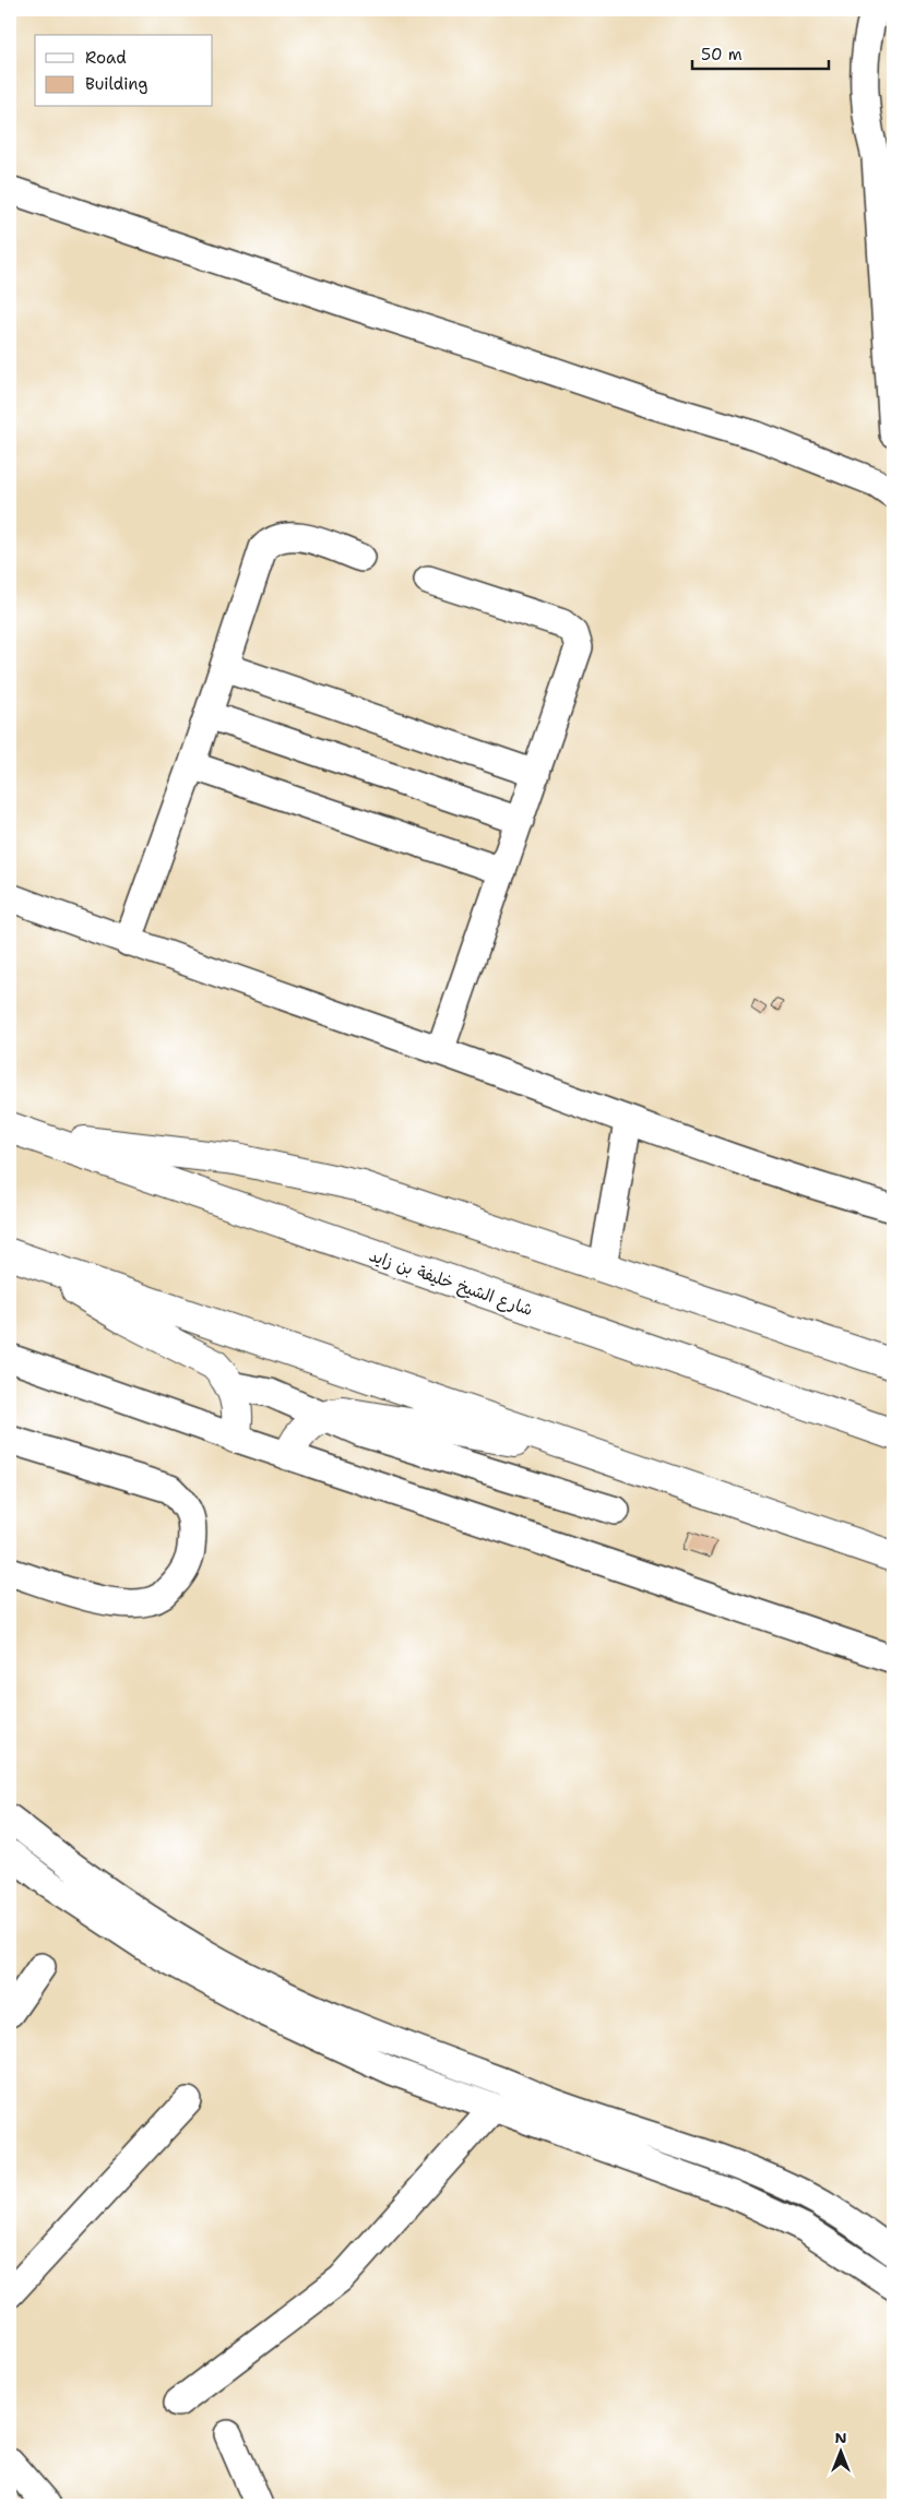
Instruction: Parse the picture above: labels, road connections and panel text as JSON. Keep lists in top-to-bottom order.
{
  "streets": {
    "highway": ["شارع الشيخ خليفة بن زايد"]
  },
  "legend": ["Road", "Building"],
  "scale_bar": "50 m",
  "north": "top"
}
